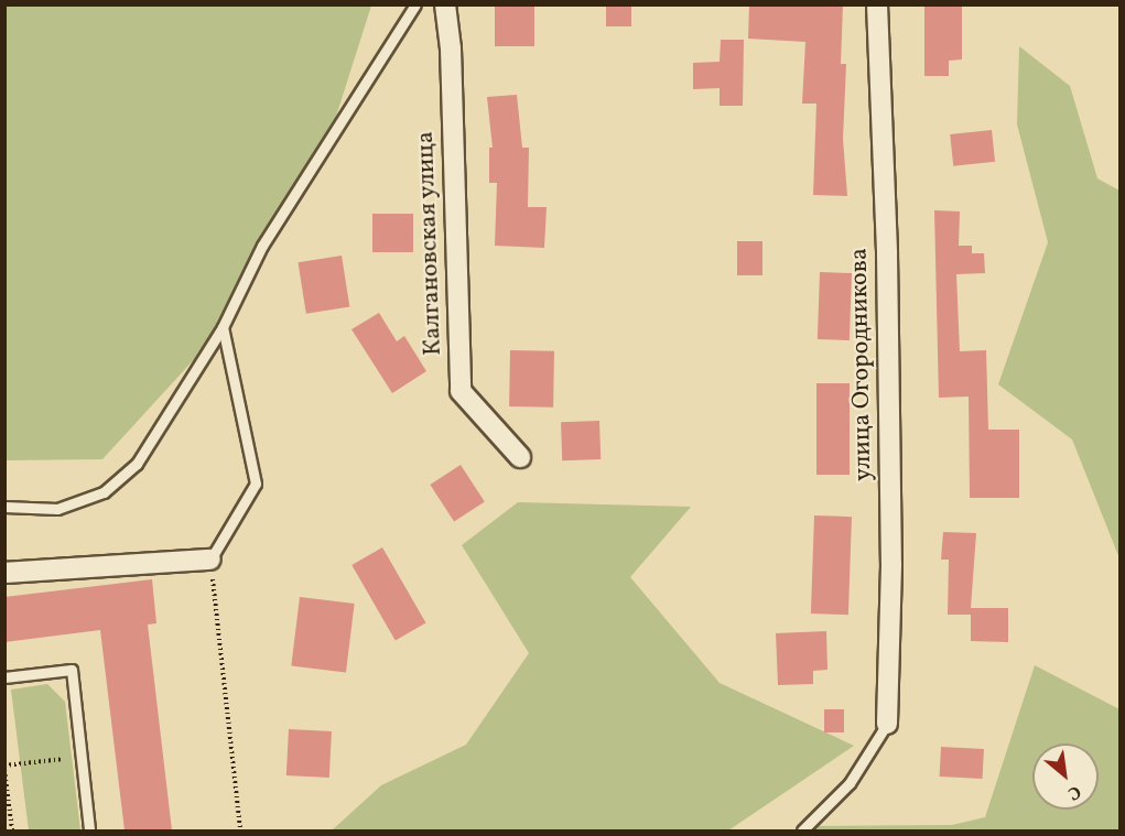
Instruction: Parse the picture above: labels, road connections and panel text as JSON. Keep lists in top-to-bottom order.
{
  "streets": {
    "street": ["Калгановская улица", "улица Огородникова"]
  },
  "north": "bottom right"
}
